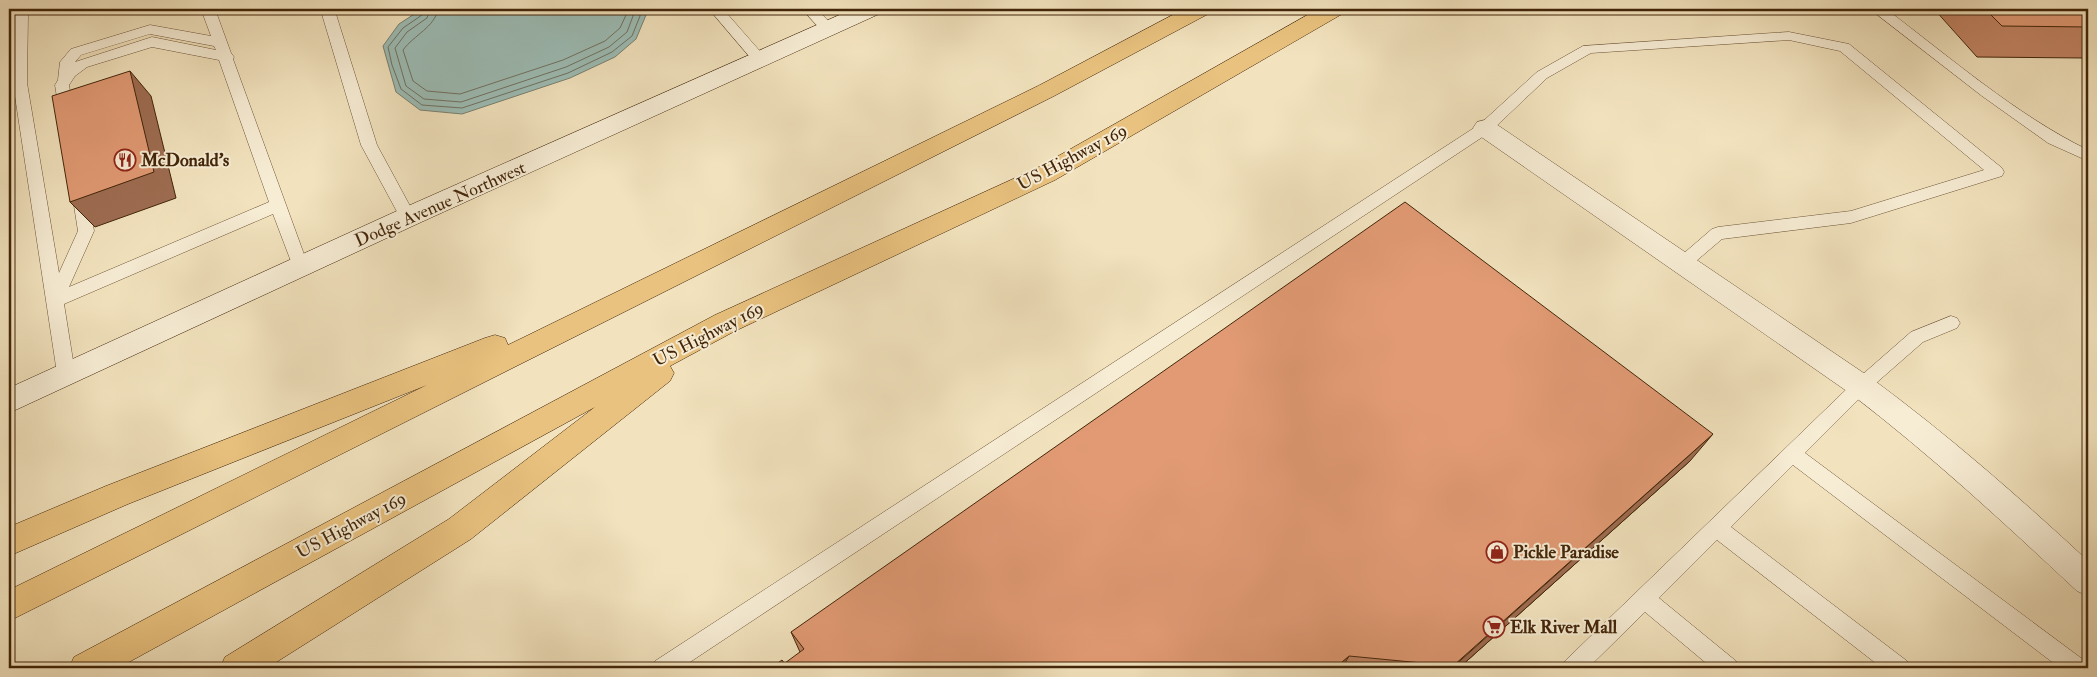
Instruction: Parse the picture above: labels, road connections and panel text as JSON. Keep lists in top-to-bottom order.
{
  "streets": {
    "highway": ["US Highway 169"],
    "street": ["Dodge Avenue Northwest"]
  },
  "places": {
    "restaurant": ["McDonald's"],
    "shop": ["Pickle Paradise"],
    "supermarket": ["Elk River Mall"]
  }
}
